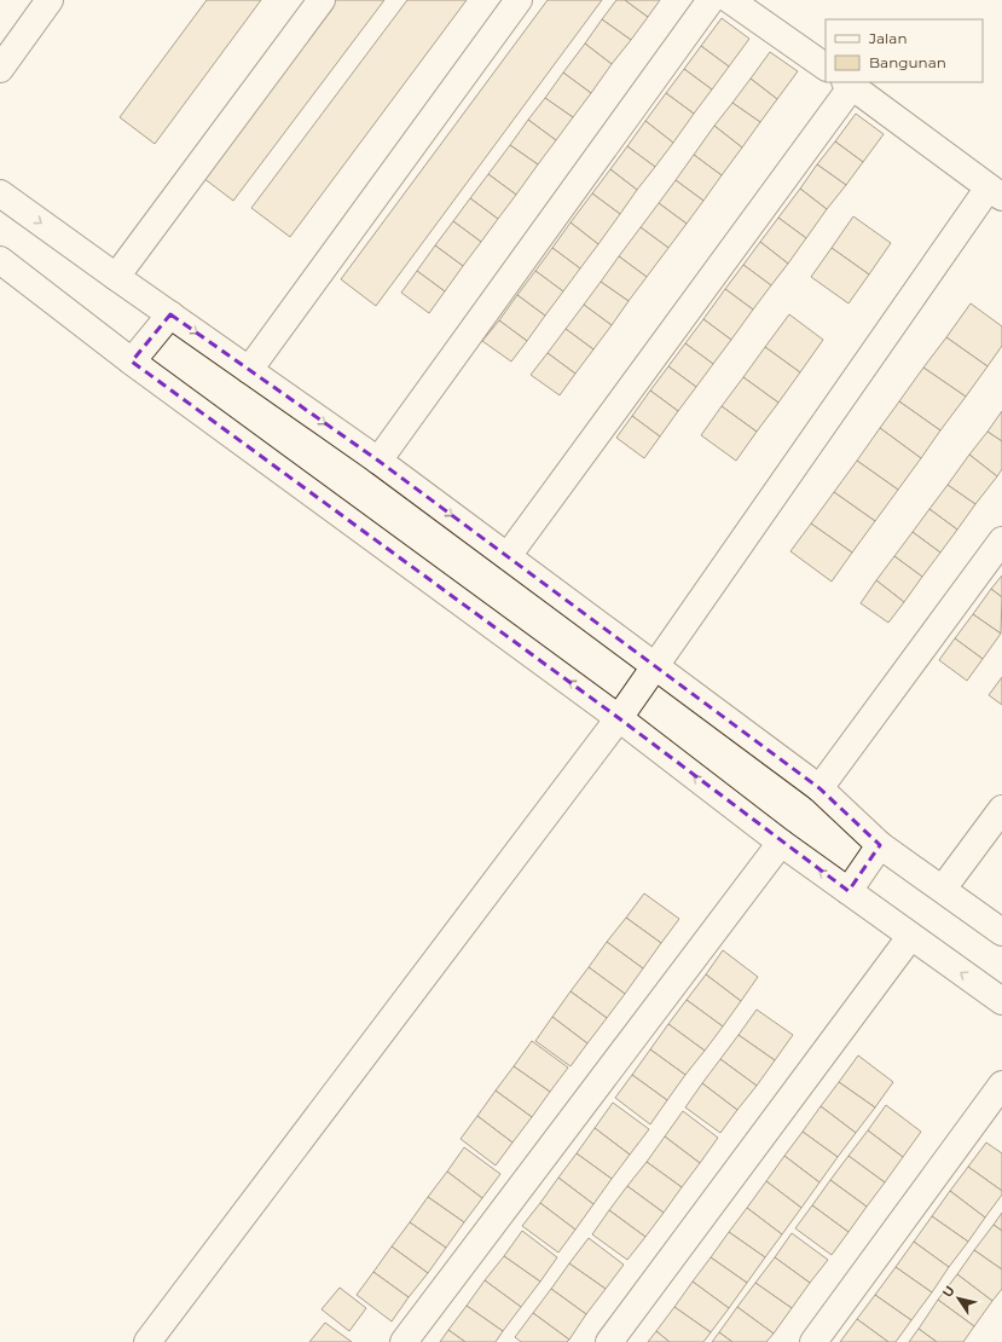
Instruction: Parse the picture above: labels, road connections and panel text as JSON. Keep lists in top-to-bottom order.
{
  "legend": ["Jalan", "Bangunan"],
  "north": "top left"
}
